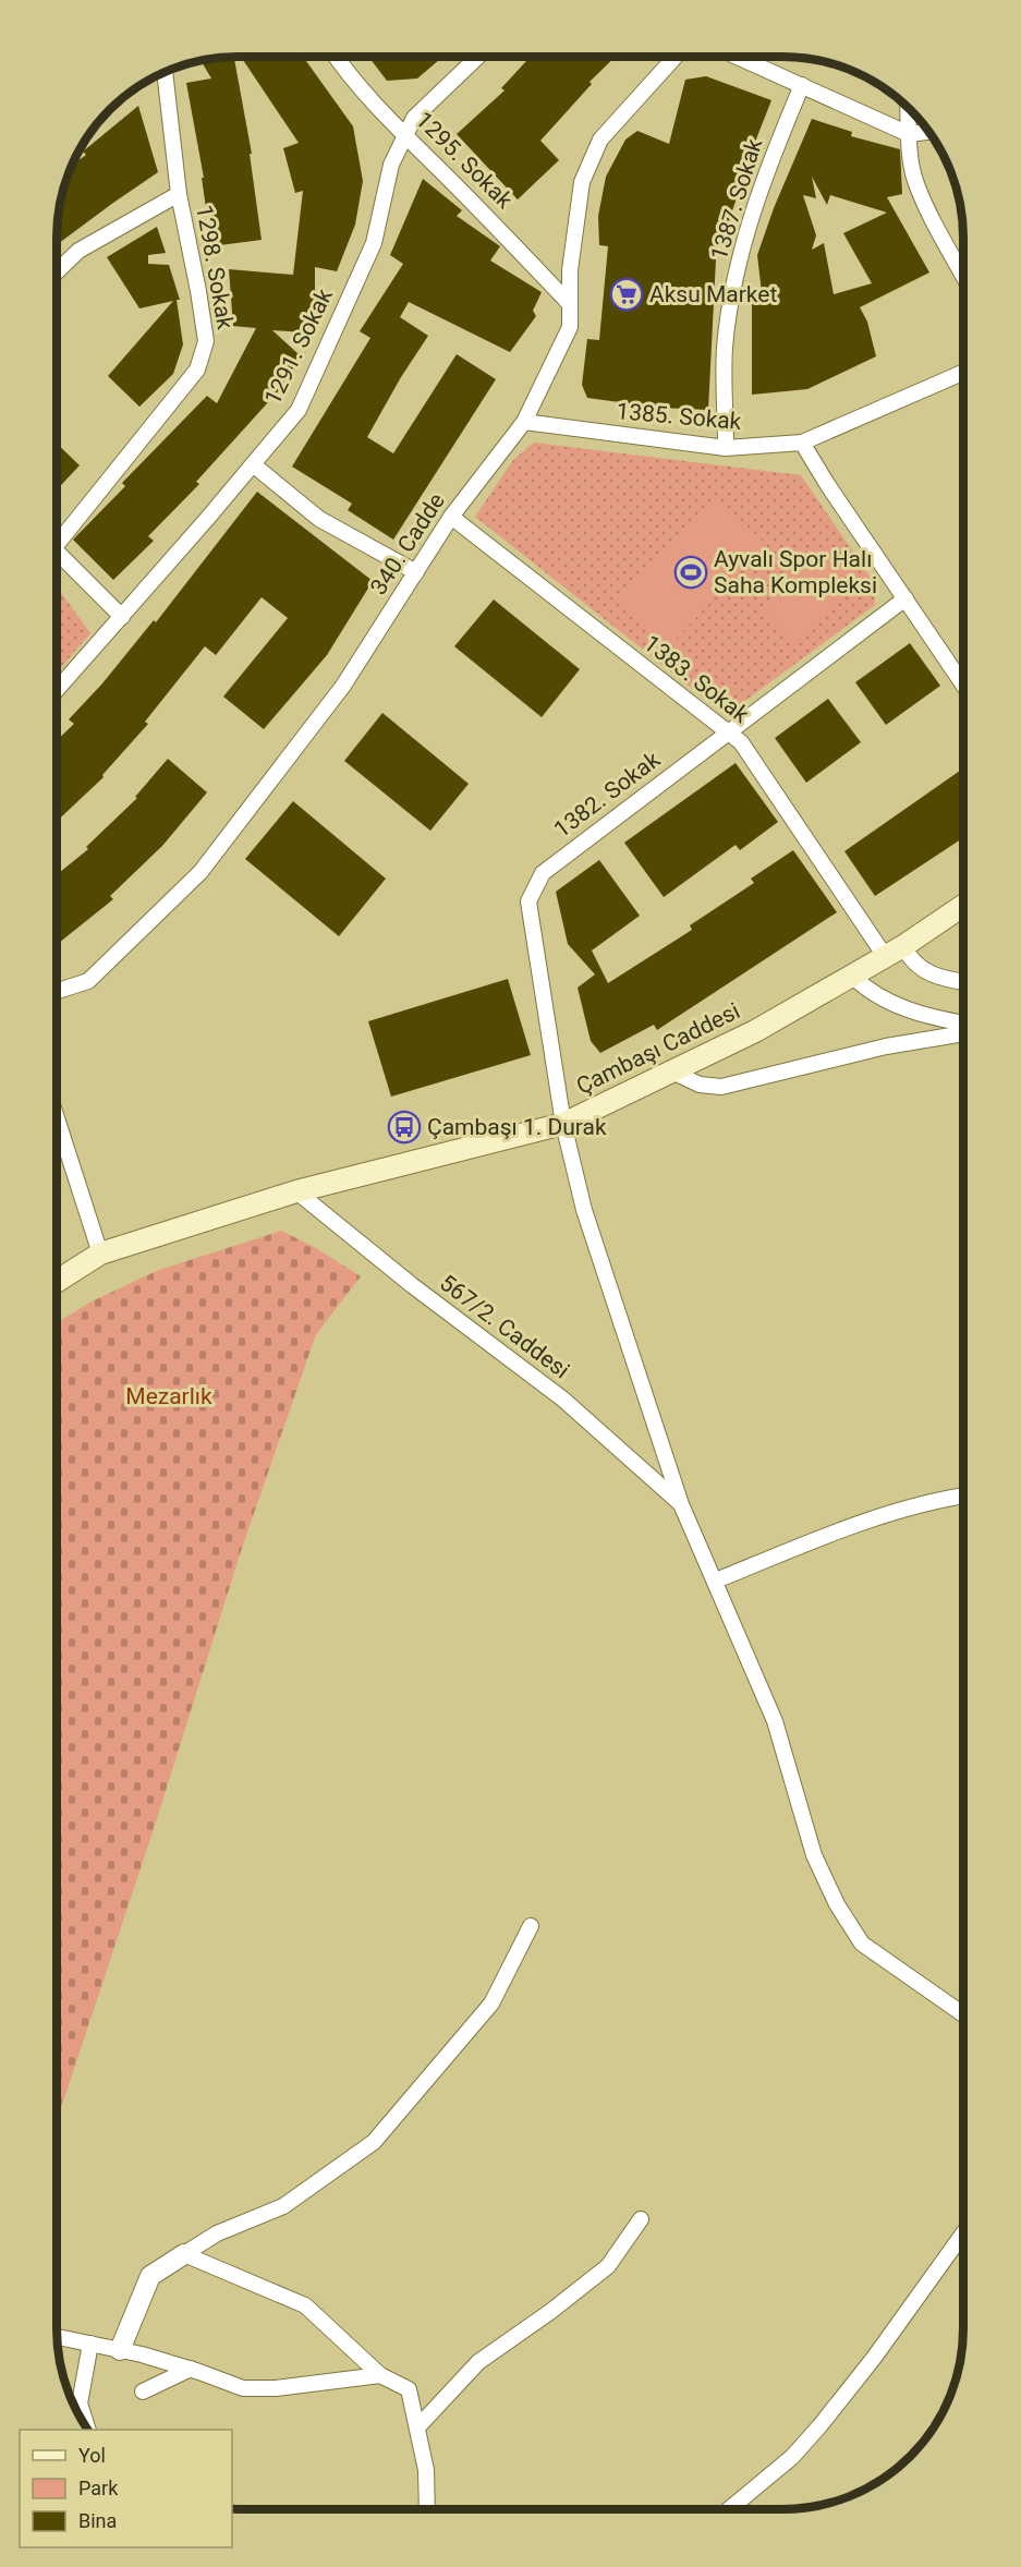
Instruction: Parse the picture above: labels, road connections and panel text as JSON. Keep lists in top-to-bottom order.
{
  "streets": {
    "main road": ["Çambaşı Caddesi"],
    "street": [
      "1295. Sokak",
      "1387. Sokak",
      "1298. Sokak",
      "1291. Sokak",
      "1385. Sokak",
      "340. Cadde",
      "1383. Sokak",
      "1382. Sokak",
      "567/2. Caddesi"
    ]
  },
  "crossings": [
    ["1295. Sokak", "1291. Sokak"],
    ["1295. Sokak", "340. Cadde"],
    ["1387. Sokak", "1385. Sokak"],
    ["1385. Sokak", "340. Cadde"],
    ["340. Cadde", "1383. Sokak"],
    ["1383. Sokak", "1382. Sokak"],
    ["1383. Sokak", "Çambaşı Caddesi"],
    ["1382. Sokak", "Çambaşı Caddesi"],
    ["1382. Sokak", "567/2. Caddesi"],
    ["Çambaşı Caddesi", "567/2. Caddesi"]
  ],
  "parks": ["Mezarlık"],
  "places": {
    "supermarket": ["Aksu Market"],
    "sports": ["Ayvalı Spor Halı Saha Kompleksi"],
    "bus stop": ["Çambaşı 1. Durak"]
  },
  "legend": ["Yol", "Park", "Bina"]
}
